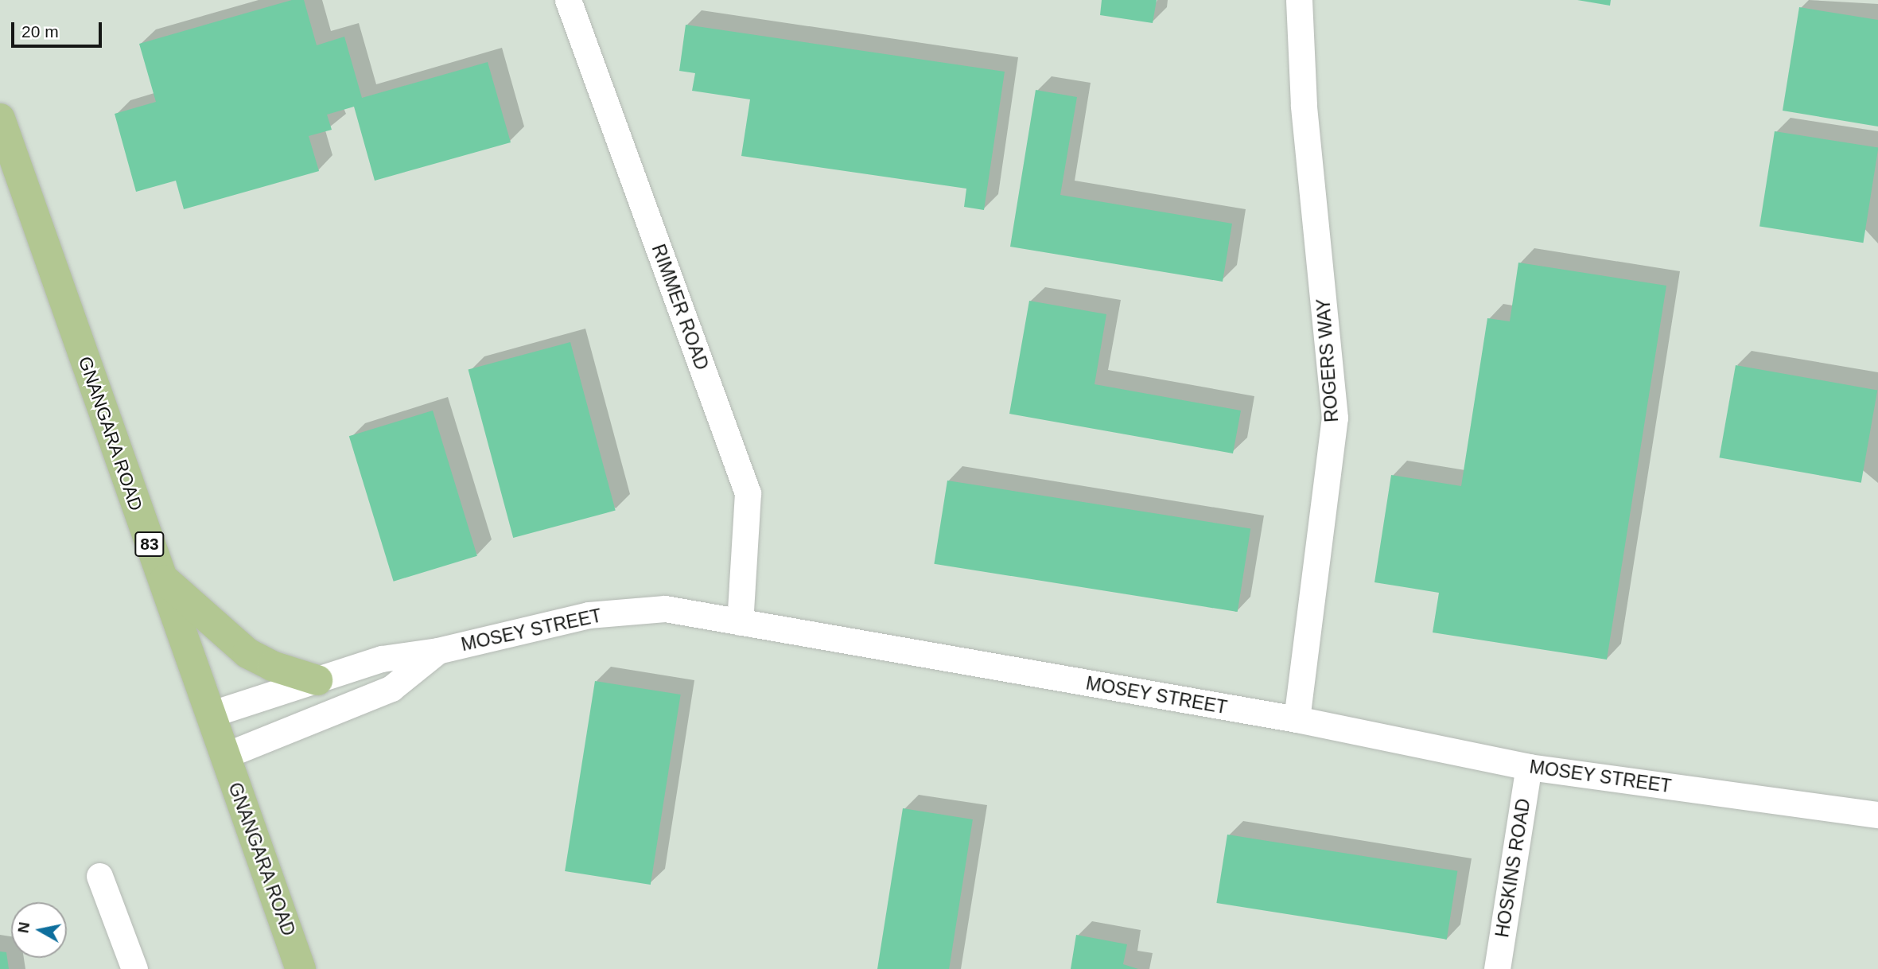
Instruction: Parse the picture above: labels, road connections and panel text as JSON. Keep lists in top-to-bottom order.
{
  "streets": {
    "main road": ["GNANGARA ROAD", "83"],
    "street": [
      "RIMMER ROAD",
      "ROGERS WAY",
      "MOSEY STREET",
      "HOSKINS ROAD"
    ]
  },
  "crossings": [
    ["RIMMER ROAD", "MOSEY STREET"],
    ["ROGERS WAY", "MOSEY STREET"],
    ["GNANGARA ROAD", "MOSEY STREET"],
    ["MOSEY STREET", "HOSKINS ROAD"]
  ],
  "scale_bar": "20 m",
  "north": "left"
}
